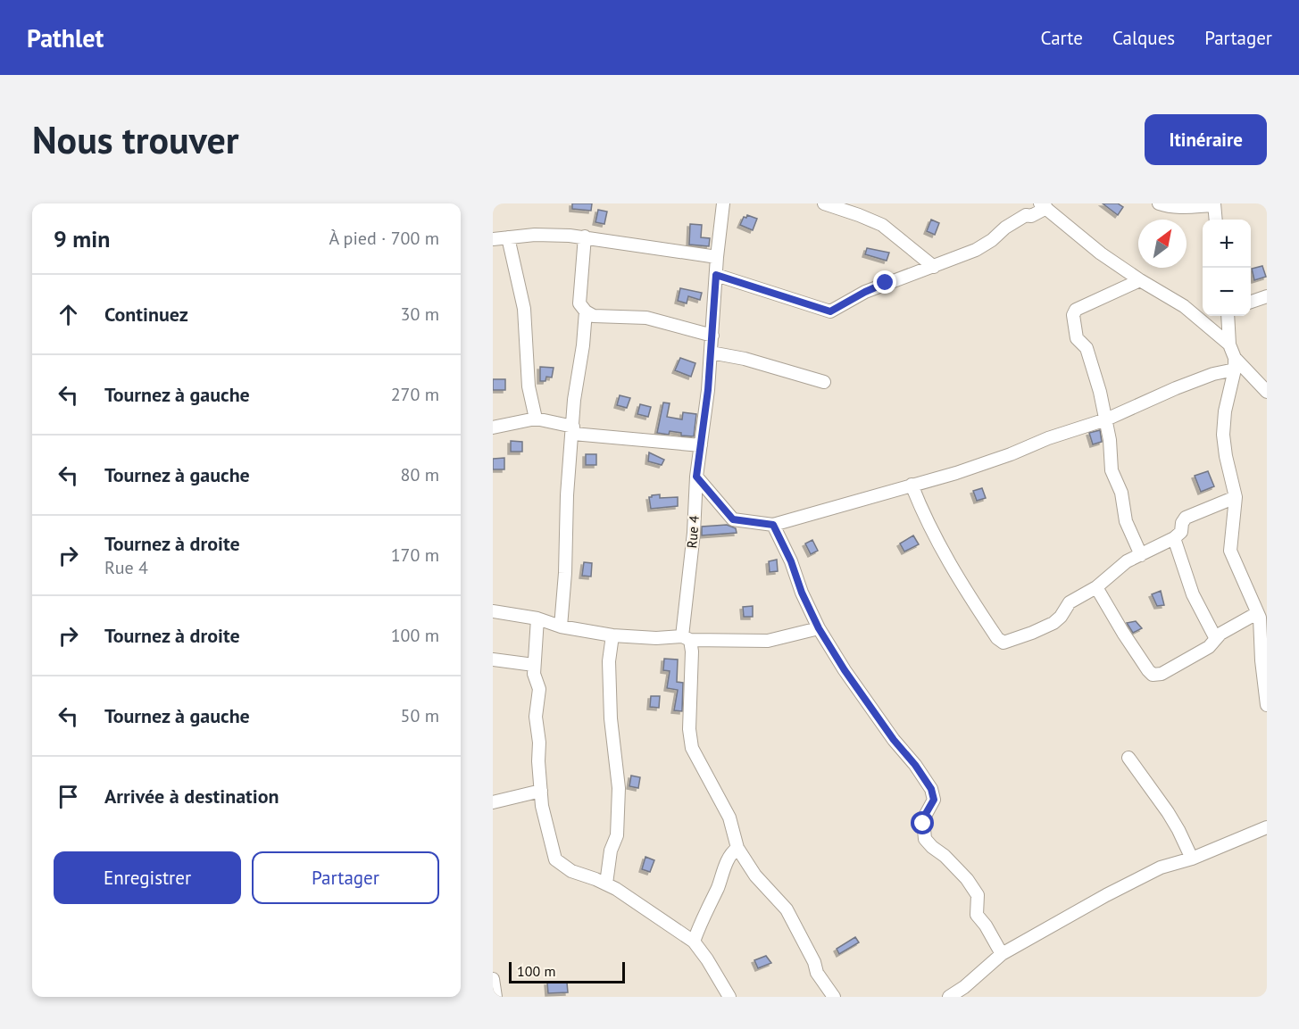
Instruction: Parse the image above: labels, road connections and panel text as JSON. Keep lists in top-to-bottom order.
{
  "streets": {
    "street": ["Rue 4"]
  },
  "scale_bar": "100 m",
  "north": "top right",
  "page": {
    "header": "Pathlet",
    "nav": ["Carte", "Calques", "Partager"],
    "buttons": [
      "Itinéraire",
      ["Enregistrer", "Partager"]
    ],
    "title": "Nous trouver",
    "heading": ["9 min", "À pied · 700 m"],
    "map_buttons": ["+", "−"],
    "list": [
      ["Continuez", "30 m"],
      ["Tournez à gauche", "270 m"],
      ["Tournez à gauche", "80 m"],
      ["Tournez à droite", "Rue 4", "170 m"],
      ["Tournez à droite", "100 m"],
      ["Tournez à gauche", "50 m"],
      "Arrivée à destination"
    ],
    "scale": "100 m"
  }
}
